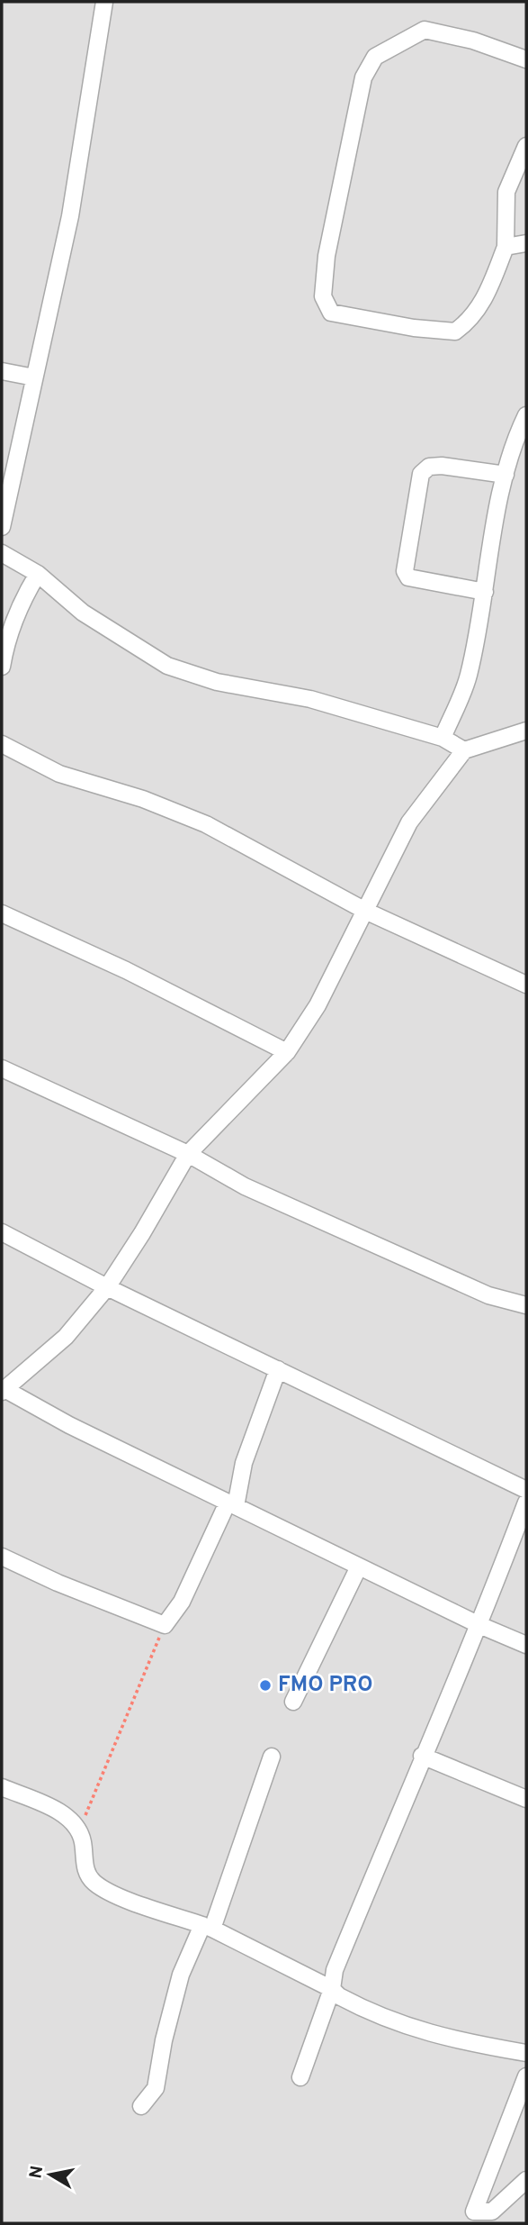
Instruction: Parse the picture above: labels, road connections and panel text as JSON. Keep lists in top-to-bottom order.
{
  "places": ["FMO PRO"],
  "north": "left"
}
